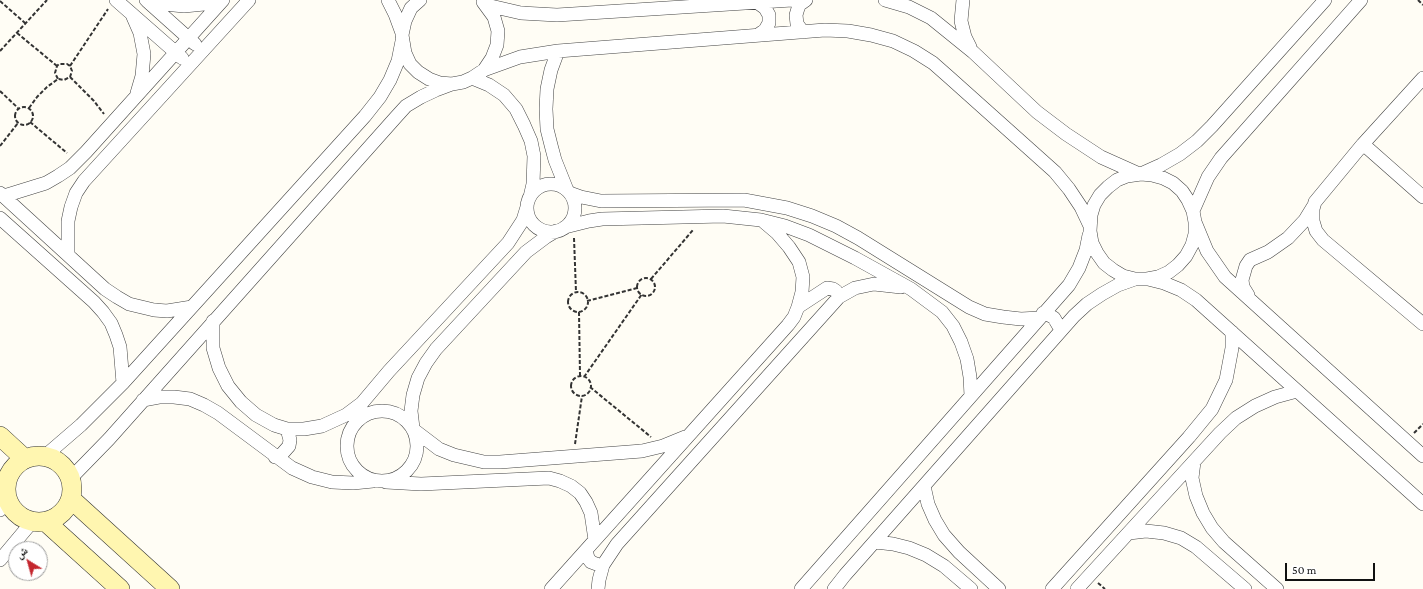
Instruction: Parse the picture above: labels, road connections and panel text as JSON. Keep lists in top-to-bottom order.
{
  "scale_bar": "50 m",
  "north": "top left"
}
